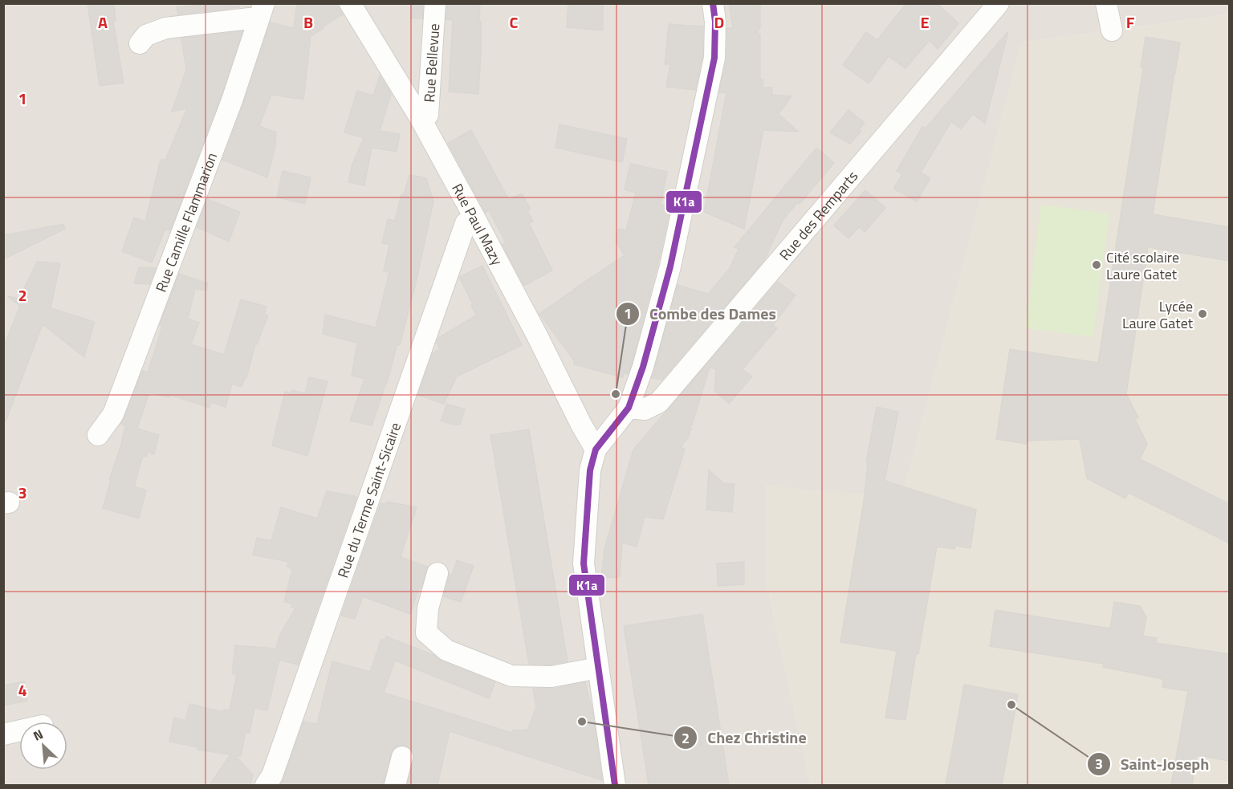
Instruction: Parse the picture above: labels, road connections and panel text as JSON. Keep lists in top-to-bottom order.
{
  "streets": {
    "street": [
      "Rue Bellevue",
      "Rue des Remparts",
      "Rue Camille Flammarion",
      "Rue Paul Mazy",
      "Rue du Terme Saint-Sicaire"
    ]
  },
  "crossings": [
    ["Rue Bellevue", "Rue Paul Mazy"],
    ["Rue Paul Mazy", "Rue du Terme Saint-Sicaire"]
  ],
  "places": [
    "Cité scolaire Laure Gatet",
    "Lycée Laure Gatet",
    "Combe des Dames",
    "Saint-Joseph",
    "Chez Christine"
  ],
  "lines": ["transit line K1a"],
  "north": "top left",
  "grid": {
    "columns": [
      "A",
      "B",
      "C",
      "D",
      "E",
      "F"
    ],
    "rows": [
      "1",
      "2",
      "3",
      "4"
    ]
  }
}
